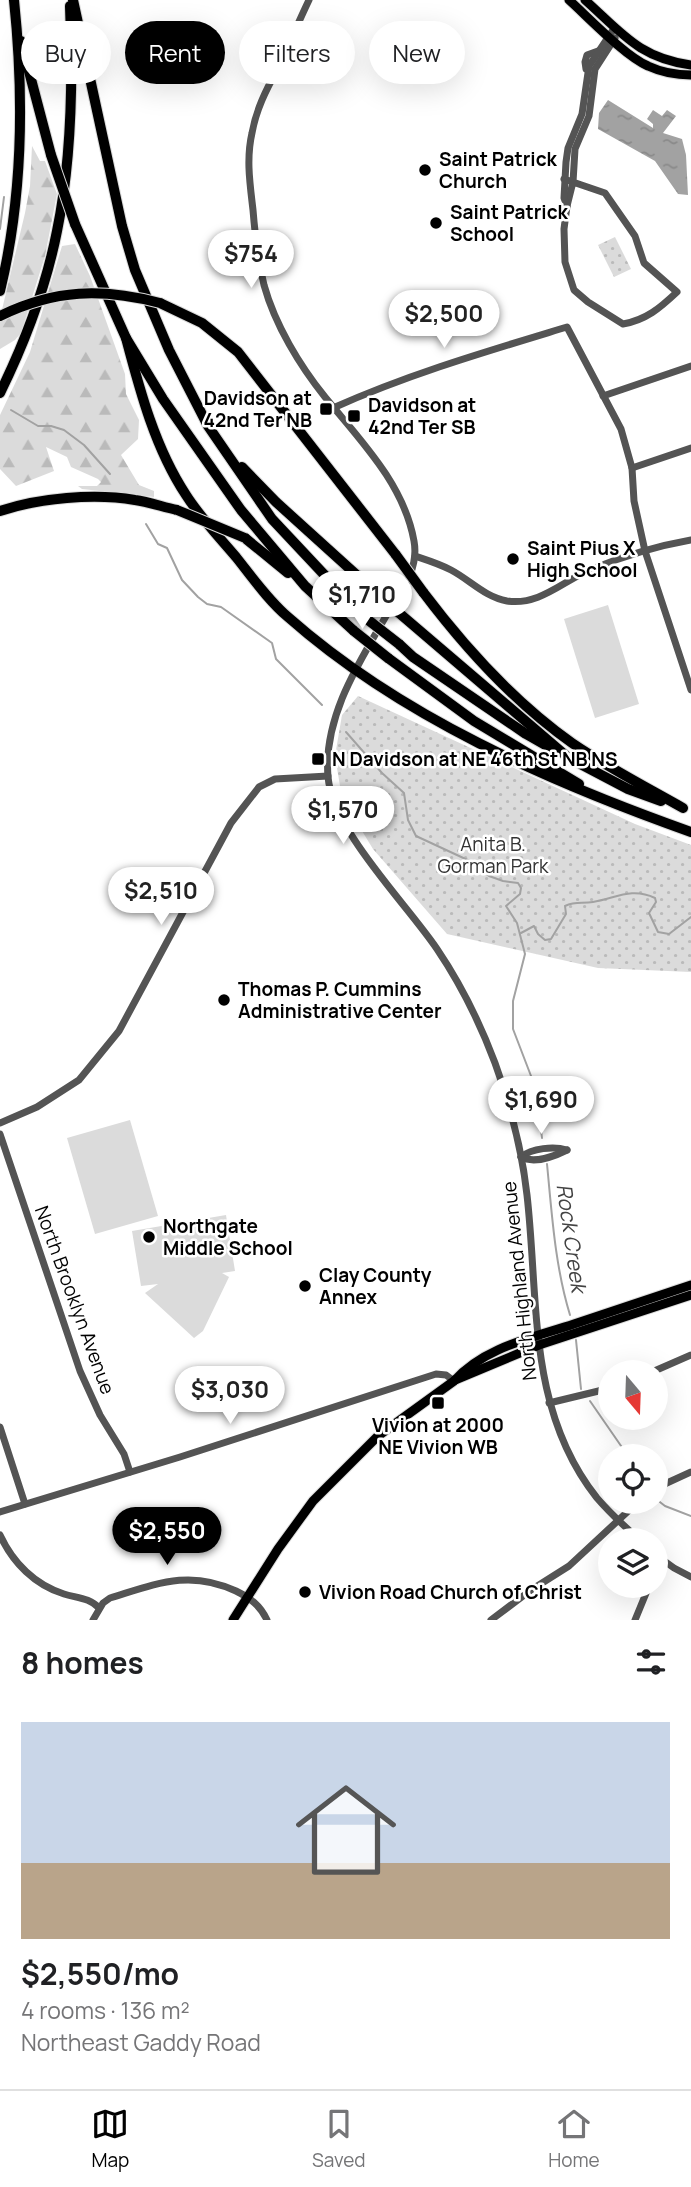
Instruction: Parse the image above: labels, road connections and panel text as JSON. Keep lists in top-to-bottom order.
{
  "streets": {
    "street": ["North Highland Avenue", "North Brooklyn Avenue"]
  },
  "water": ["Rock Creek"],
  "parks": ["Anita B. Gorman Park"],
  "places": {
    "other": [
      "Saint Patrick Church",
      "Saint Patrick School",
      "Saint Pius X High School",
      "Thomas P. Cummins Administrative Center",
      "Northgate Middle School",
      "Clay County Annex",
      "Vivion Road Church of Christ"
    ],
    "transit": [
      "Davidson at 42nd Ter NB",
      "Davidson at 42nd Ter SB",
      "N Davidson at NE 46th St NB NS",
      "Vivion at 2000 NE Vivion WB"
    ]
  },
  "north": "bottom",
  "page": {
    "chip": [
      "Buy",
      "Rent",
      "Filters",
      "New"
    ],
    "price": [
      "$754",
      "$2,500",
      "$1,710",
      "$1,570",
      "$2,510",
      "$1,690",
      "$3,030",
      "$2,550"
    ],
    "heading": "8 homes",
    "list": [
      {
        "name": "$2,550/mo",
        "note": "4 rooms · 136 m² · Northeast Gaddy Road"
      }
    ],
    "tabs": ["Map", "Saved", "Home"]
  }
}
